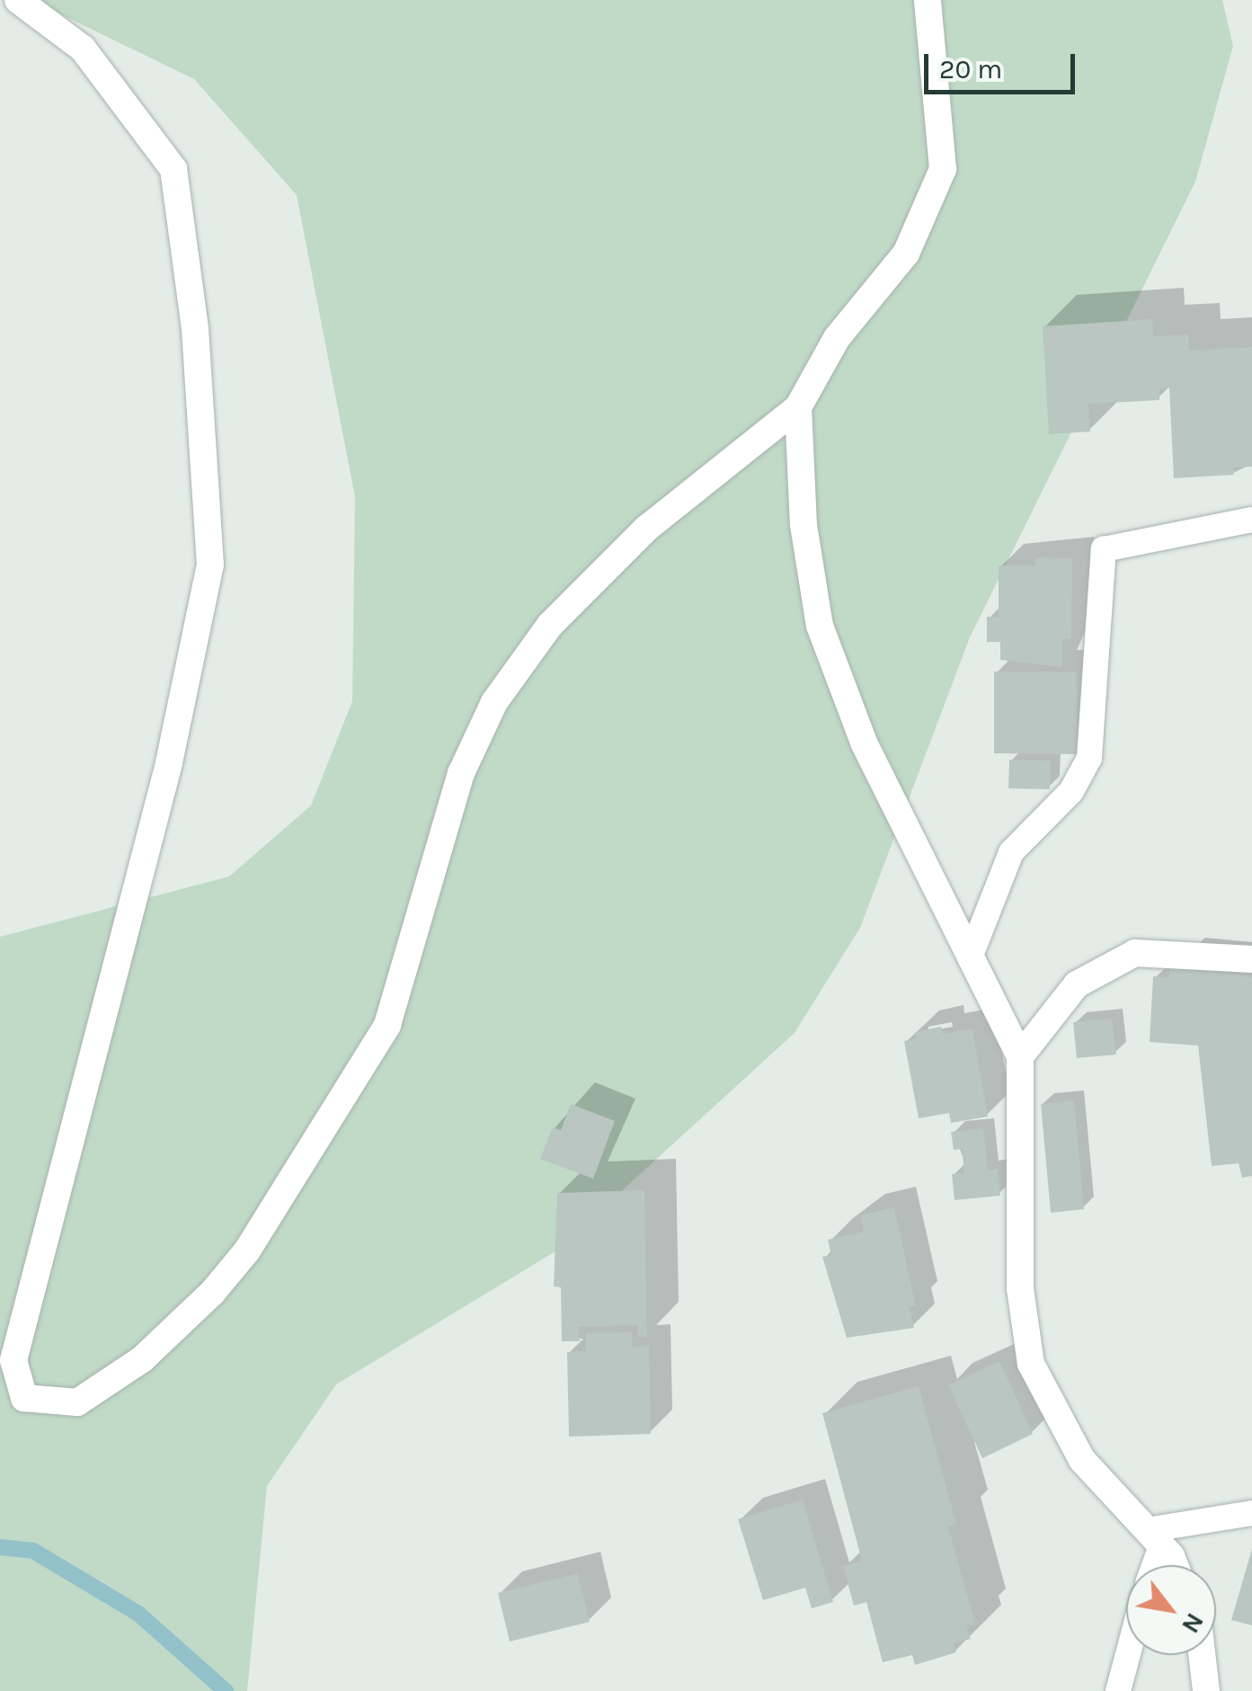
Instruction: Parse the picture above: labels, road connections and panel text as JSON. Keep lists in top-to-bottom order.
{
  "scale_bar": "20 m",
  "north": "bottom right"
}
